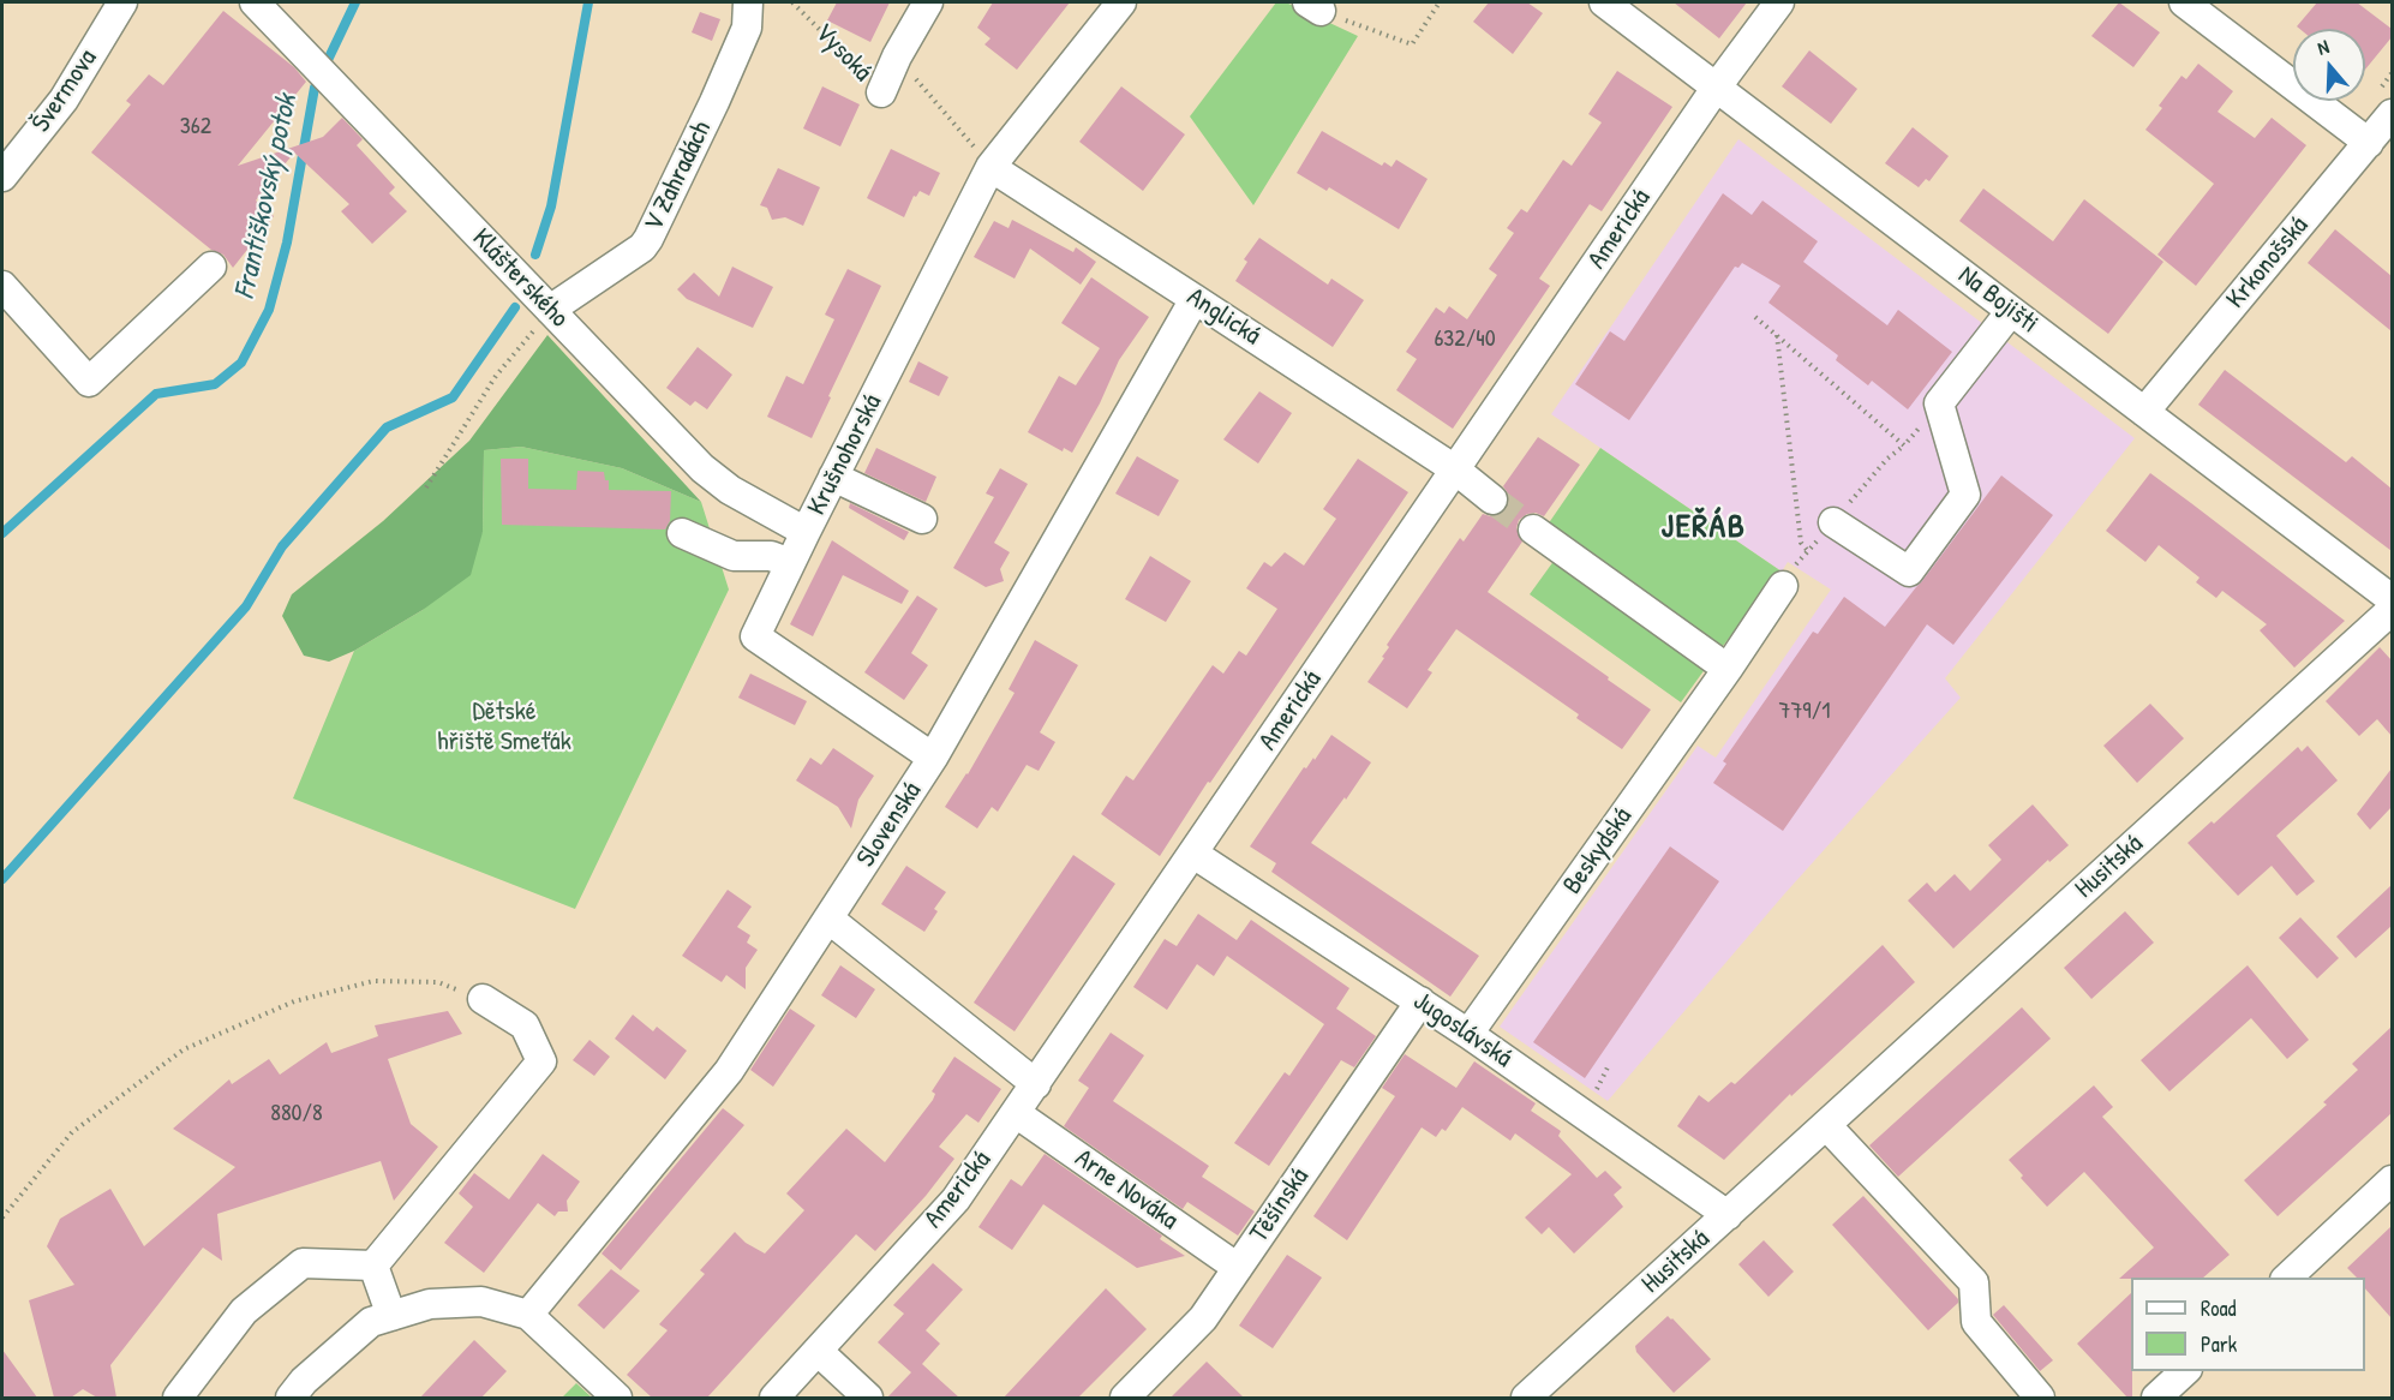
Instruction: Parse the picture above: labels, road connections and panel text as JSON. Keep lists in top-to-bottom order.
{
  "streets": {
    "street": [
      "Vysoká",
      "Švermova",
      "V Zahradách",
      "Americká",
      "Krkonošská",
      "Klášterského",
      "Na Bojišti",
      "Anglická",
      "Krušnohorská",
      "Slovenská",
      "Beskydská",
      "Husitská",
      "Jugoslávská",
      "Arne Nováka",
      "Těšínská"
    ]
  },
  "crossings": [
    ["V Zahradách", "Klášterského"],
    ["Americká", "Na Bojišti"],
    ["Americká", "Anglická"],
    ["Americká", "Jugoslávská"],
    ["Americká", "Arne Nováka"],
    ["Krkonošská", "Na Bojišti"],
    ["Klášterského", "Krušnohorská"],
    ["Anglická", "Krušnohorská"],
    ["Anglická", "Slovenská"],
    ["Krušnohorská", "Slovenská"],
    ["Beskydská", "Jugoslávská"],
    ["Husitská", "Jugoslávská"],
    ["Jugoslávská", "Těšínská"],
    ["Arne Nováka", "Těšínská"]
  ],
  "districts": ["JEŘÁB"],
  "water": ["Františkovský potok"],
  "parks": ["Dětské hřiště Smeťák"],
  "house_numbers": [
    "362",
    "632/40",
    "779/1",
    "880/8"
  ],
  "legend": ["Road", "Park"],
  "north": "top"
}
